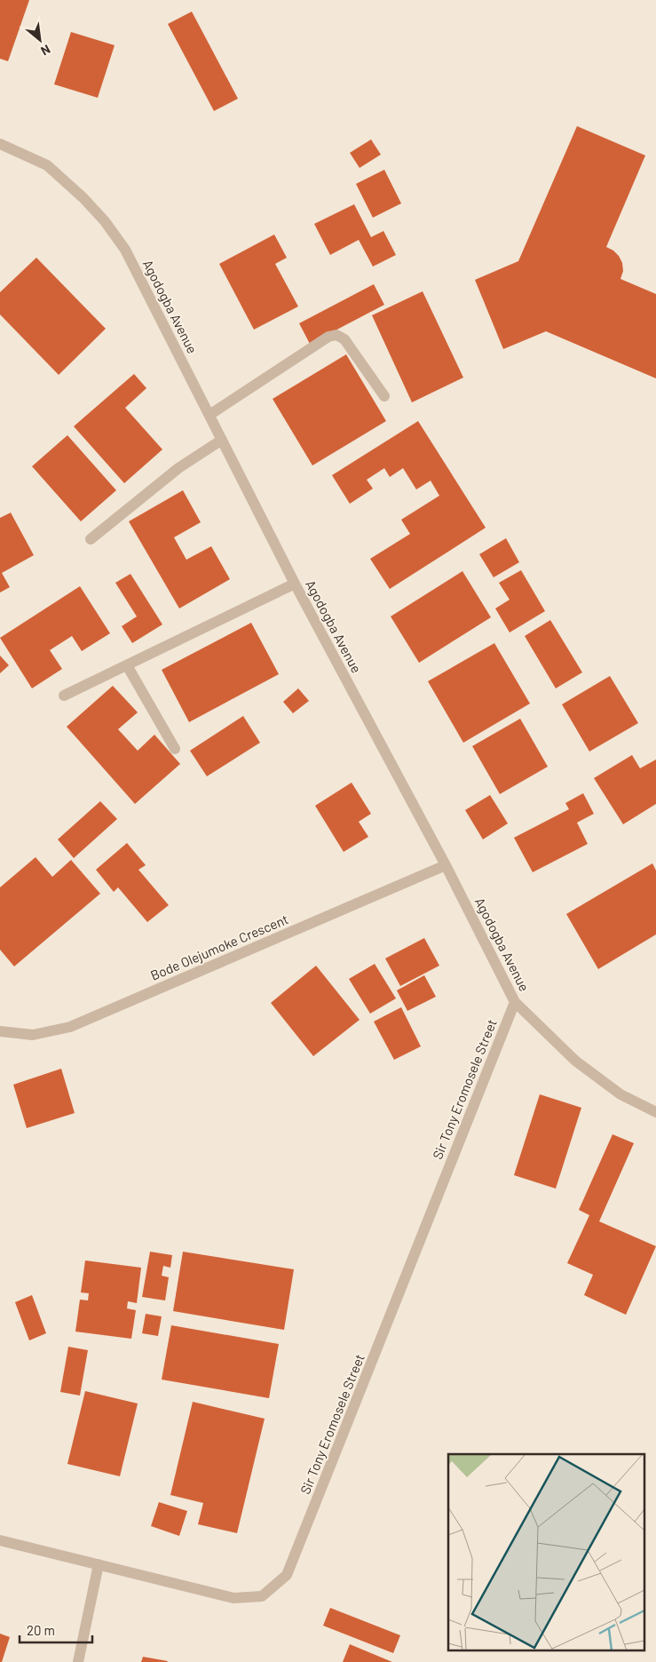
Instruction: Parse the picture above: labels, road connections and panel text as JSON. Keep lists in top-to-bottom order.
{
  "streets": {
    "street": ["Agodogba Avenue", "Bode Olejumoke Crescent", "Sir Tony Eromosele Street"]
  },
  "crossings": [
    ["Agodogba Avenue", "Bode Olejumoke Crescent"],
    ["Agodogba Avenue", "Sir Tony Eromosele Street"]
  ],
  "scale_bar": "20 m",
  "north": "bottom right"
}
